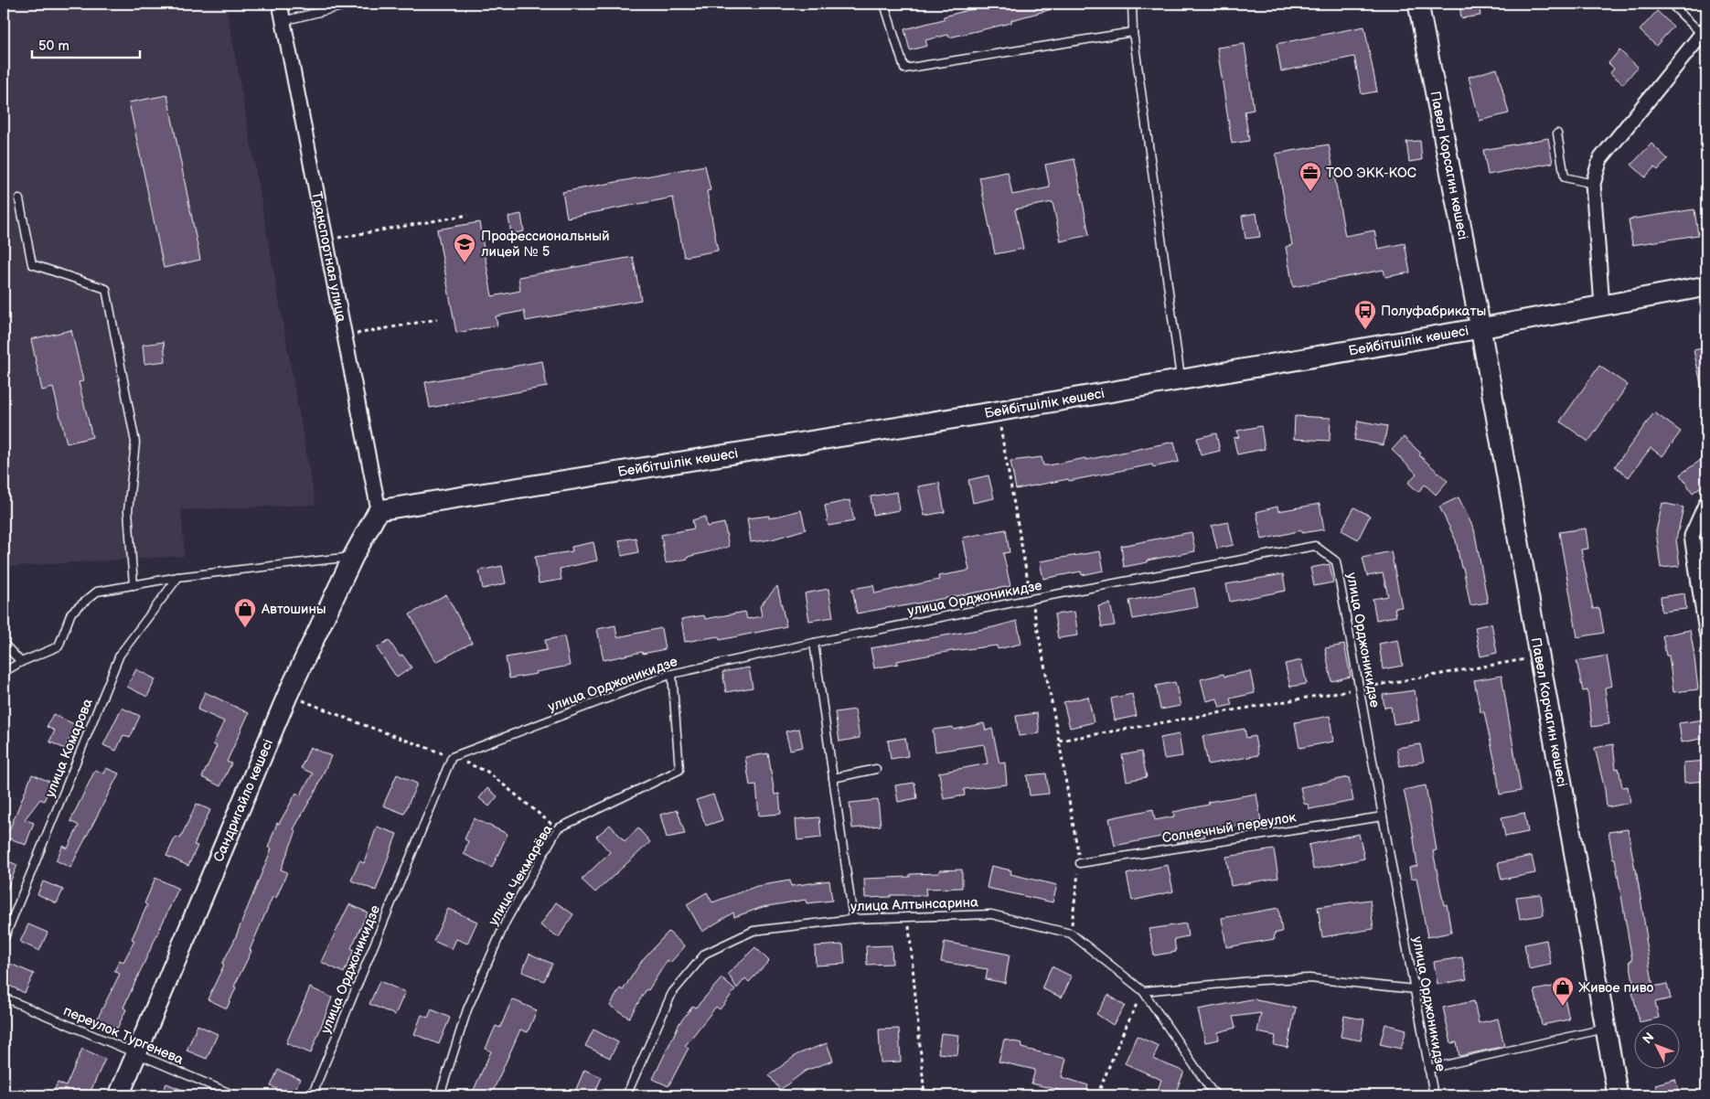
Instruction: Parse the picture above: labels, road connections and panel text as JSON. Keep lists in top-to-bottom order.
{
  "streets": {
    "street": [
      "Павел Корсагин көшесі",
      "Транспортная улица",
      "Бейбітшілік көшесі",
      "Павел Корчагин көшесі",
      "Сандригайло көшесі"
    ],
    "lane": [
      "улица Орджоникидзе",
      "улица Комарова",
      "Солнечный переулок",
      "улица Чекмарёва",
      "улица Алтынсарина",
      "переулок Тургенева"
    ]
  },
  "crossings": [
    ["Павел Корсагин көшесі", "Бейбітшілік көшесі"],
    ["Павел Корсагин көшесі", "Павел Корчагин көшесі"],
    ["Транспортная улица", "Бейбітшілік көшесі"],
    ["Транспортная улица", "Сандригайло көшесі"],
    ["Бейбітшілік көшесі", "Павел Корчагин көшесі"],
    ["Бейбітшілік көшесі", "Сандригайло көшесі"],
    ["улица Орджоникидзе", "Солнечный переулок"],
    ["улица Орджоникидзе", "улица Чекмарёва"],
    ["Сандригайло көшесі", "переулок Тургенева"]
  ],
  "places": {
    "office": ["ТОО ЭКК-КОС"],
    "school or university": ["Профессиональный лицей № 5"],
    "bus stop": ["Полуфабрикаты"],
    "shop": ["Автошины", "Живое пиво"]
  },
  "scale_bar": "50 m",
  "north": "top left"
}
